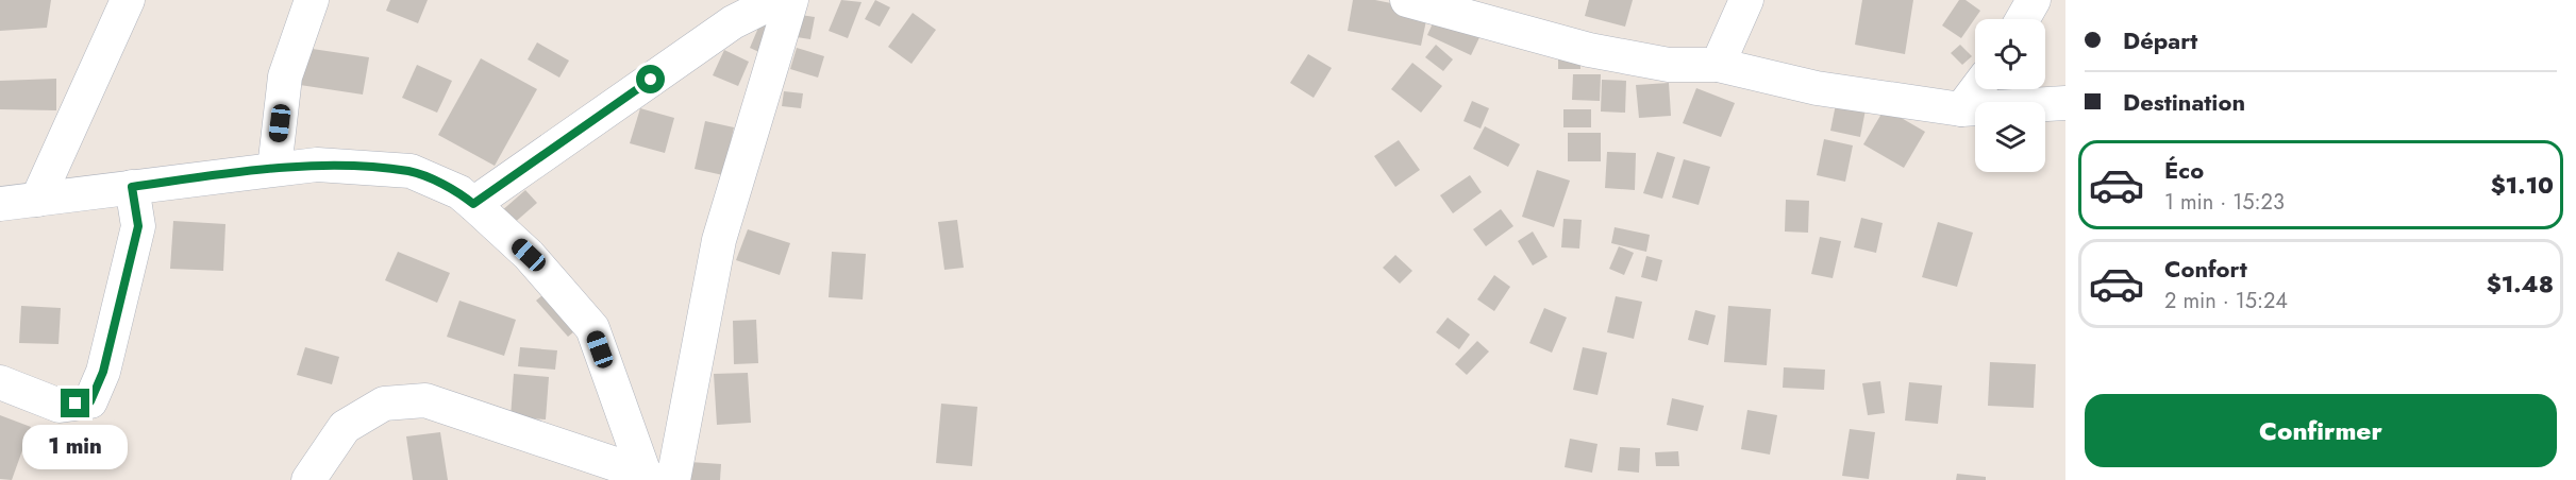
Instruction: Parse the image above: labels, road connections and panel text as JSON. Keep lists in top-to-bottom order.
{
  "page": {
    "banner": ["Départ", "Destination"],
    "list": [
      {
        "name": "Éco",
        "note": "1 min · 15:23",
        "value": "$1.10"
      },
      {
        "name": "Confort",
        "note": "2 min · 15:24",
        "value": "$1.48"
      }
    ],
    "buttons": "Confirmer",
    "bubble": "1 min"
  }
}
